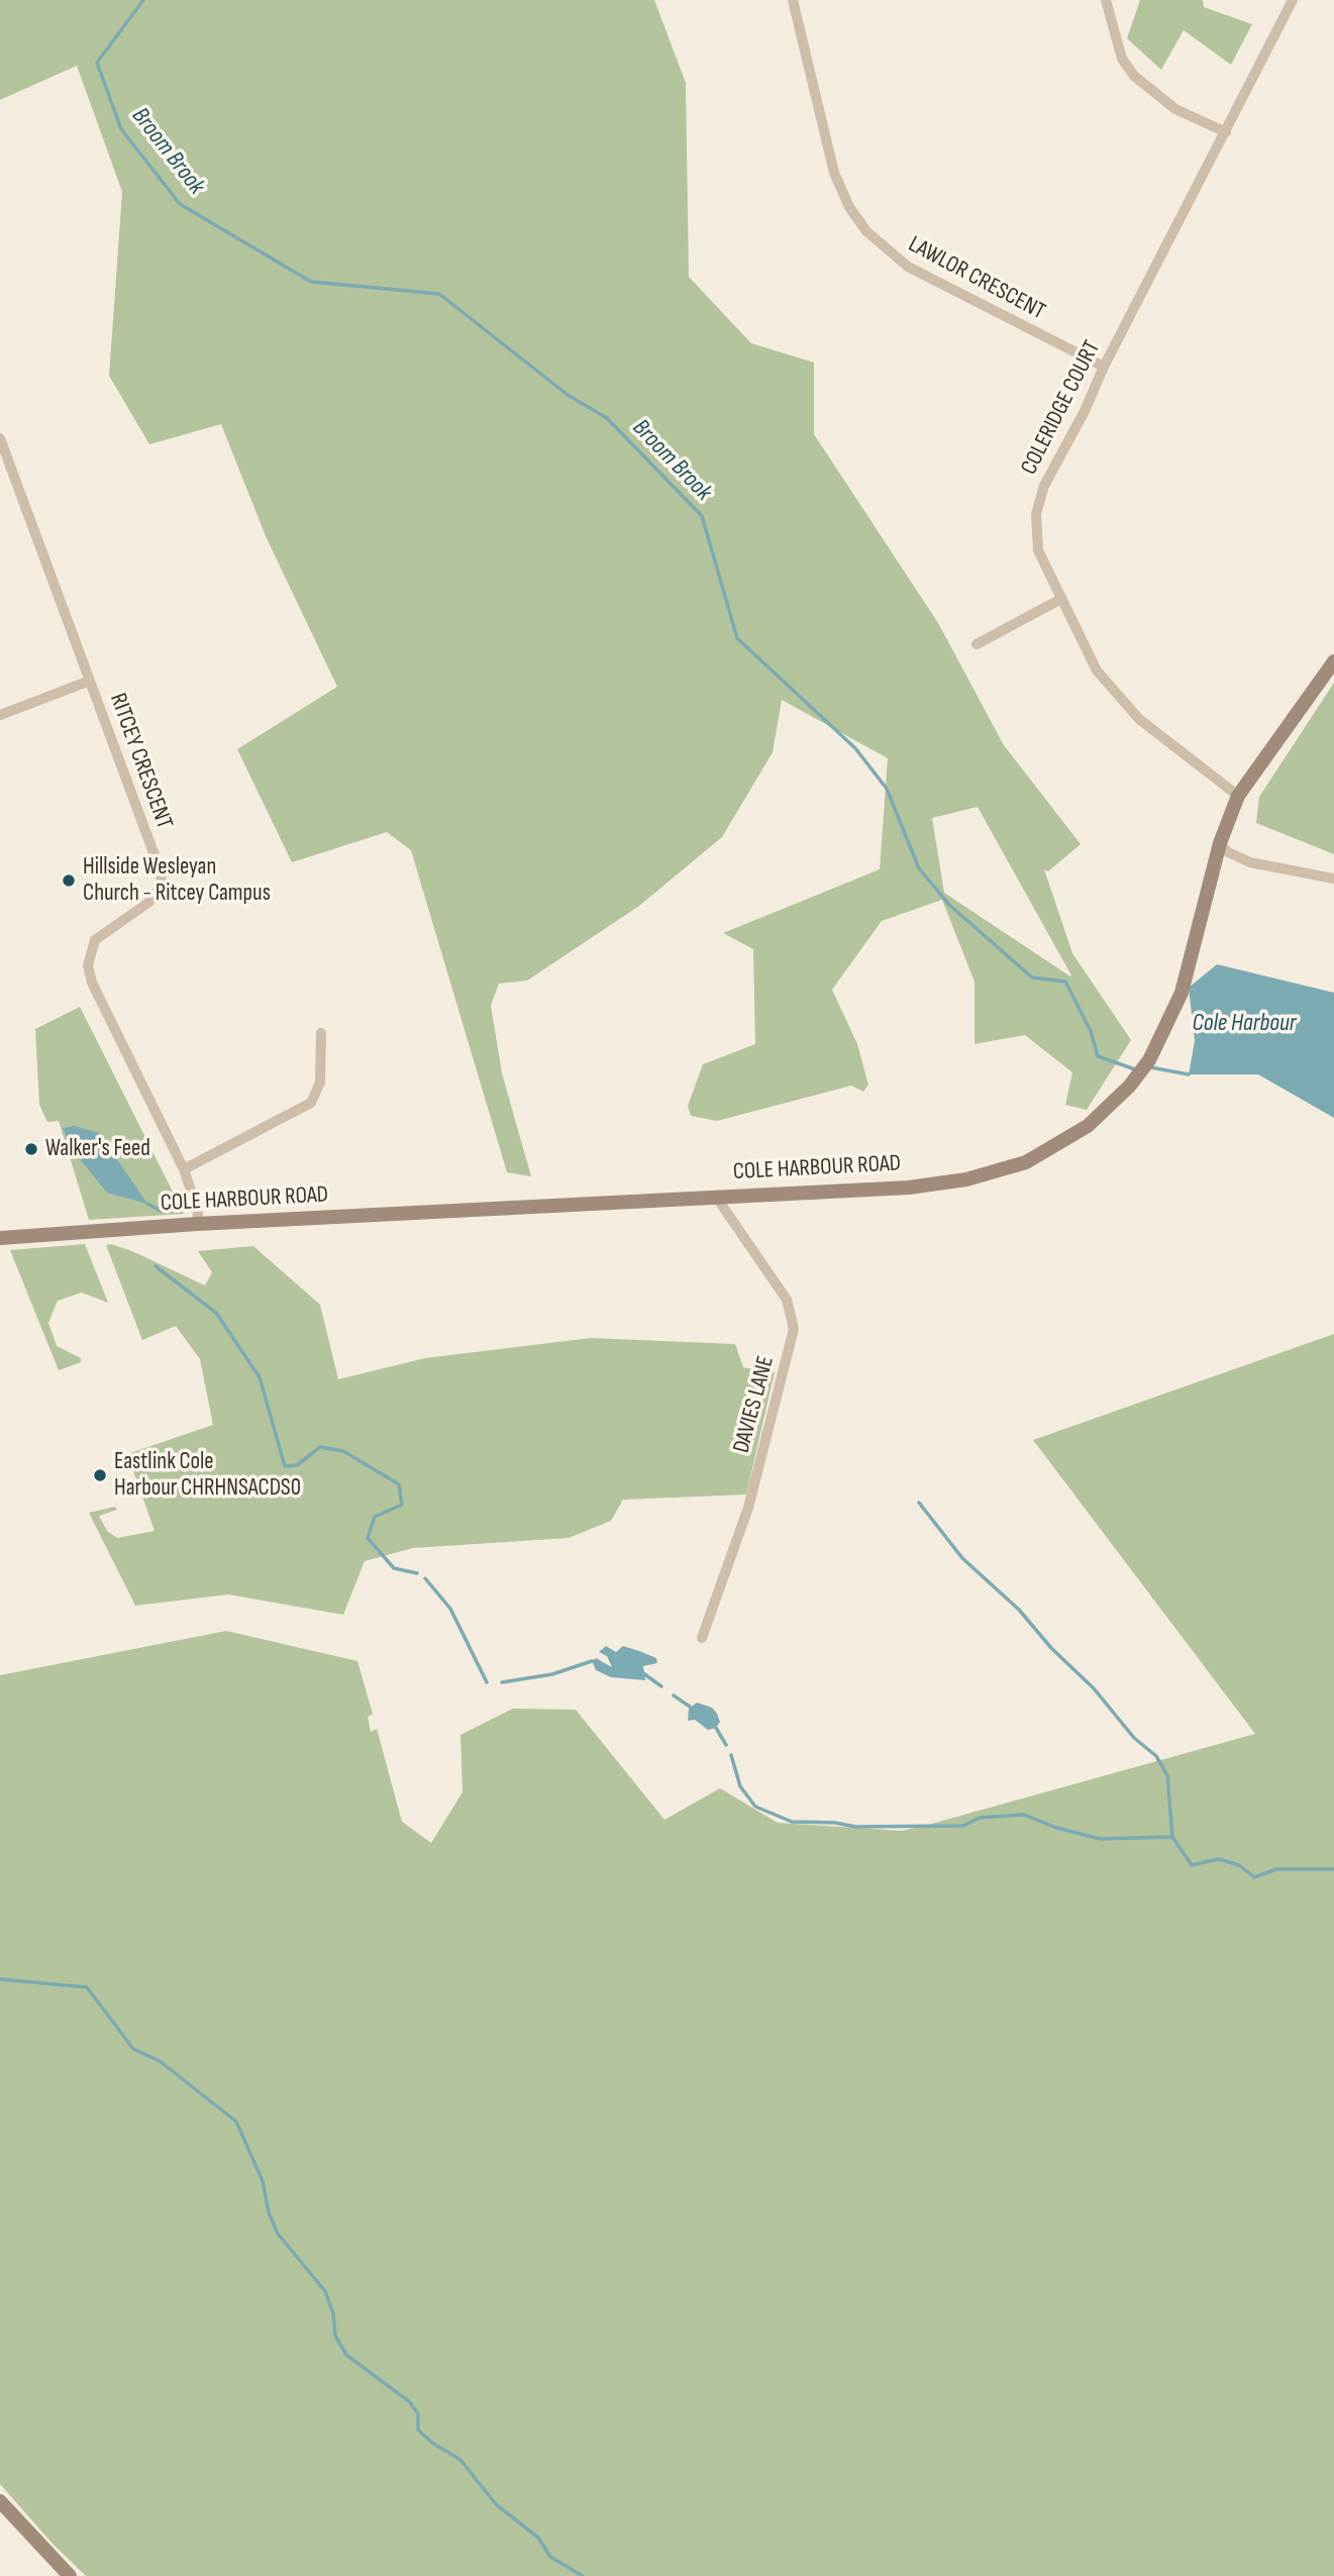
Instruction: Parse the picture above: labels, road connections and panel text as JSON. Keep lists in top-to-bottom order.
{
  "streets": {
    "main road": ["COLE HARBOUR ROAD"],
    "street": [
      "LAWLOR CRESCENT",
      "COLERIDGE COURT",
      "RITCEY CRESCENT",
      "DAVIES LANE"
    ]
  },
  "crossings": [
    ["LAWLOR CRESCENT", "COLERIDGE COURT"],
    ["COLERIDGE COURT", "COLE HARBOUR ROAD"],
    ["RITCEY CRESCENT", "COLE HARBOUR ROAD"],
    ["COLE HARBOUR ROAD", "DAVIES LANE"]
  ],
  "water": ["Broom Brook", "Cole Harbour"],
  "places": ["Hillside Wesleyan Church - Ritcey Campus", "Walker's Feed", "Eastlink Cole Harbour CHRHNSACDS0"]
}
